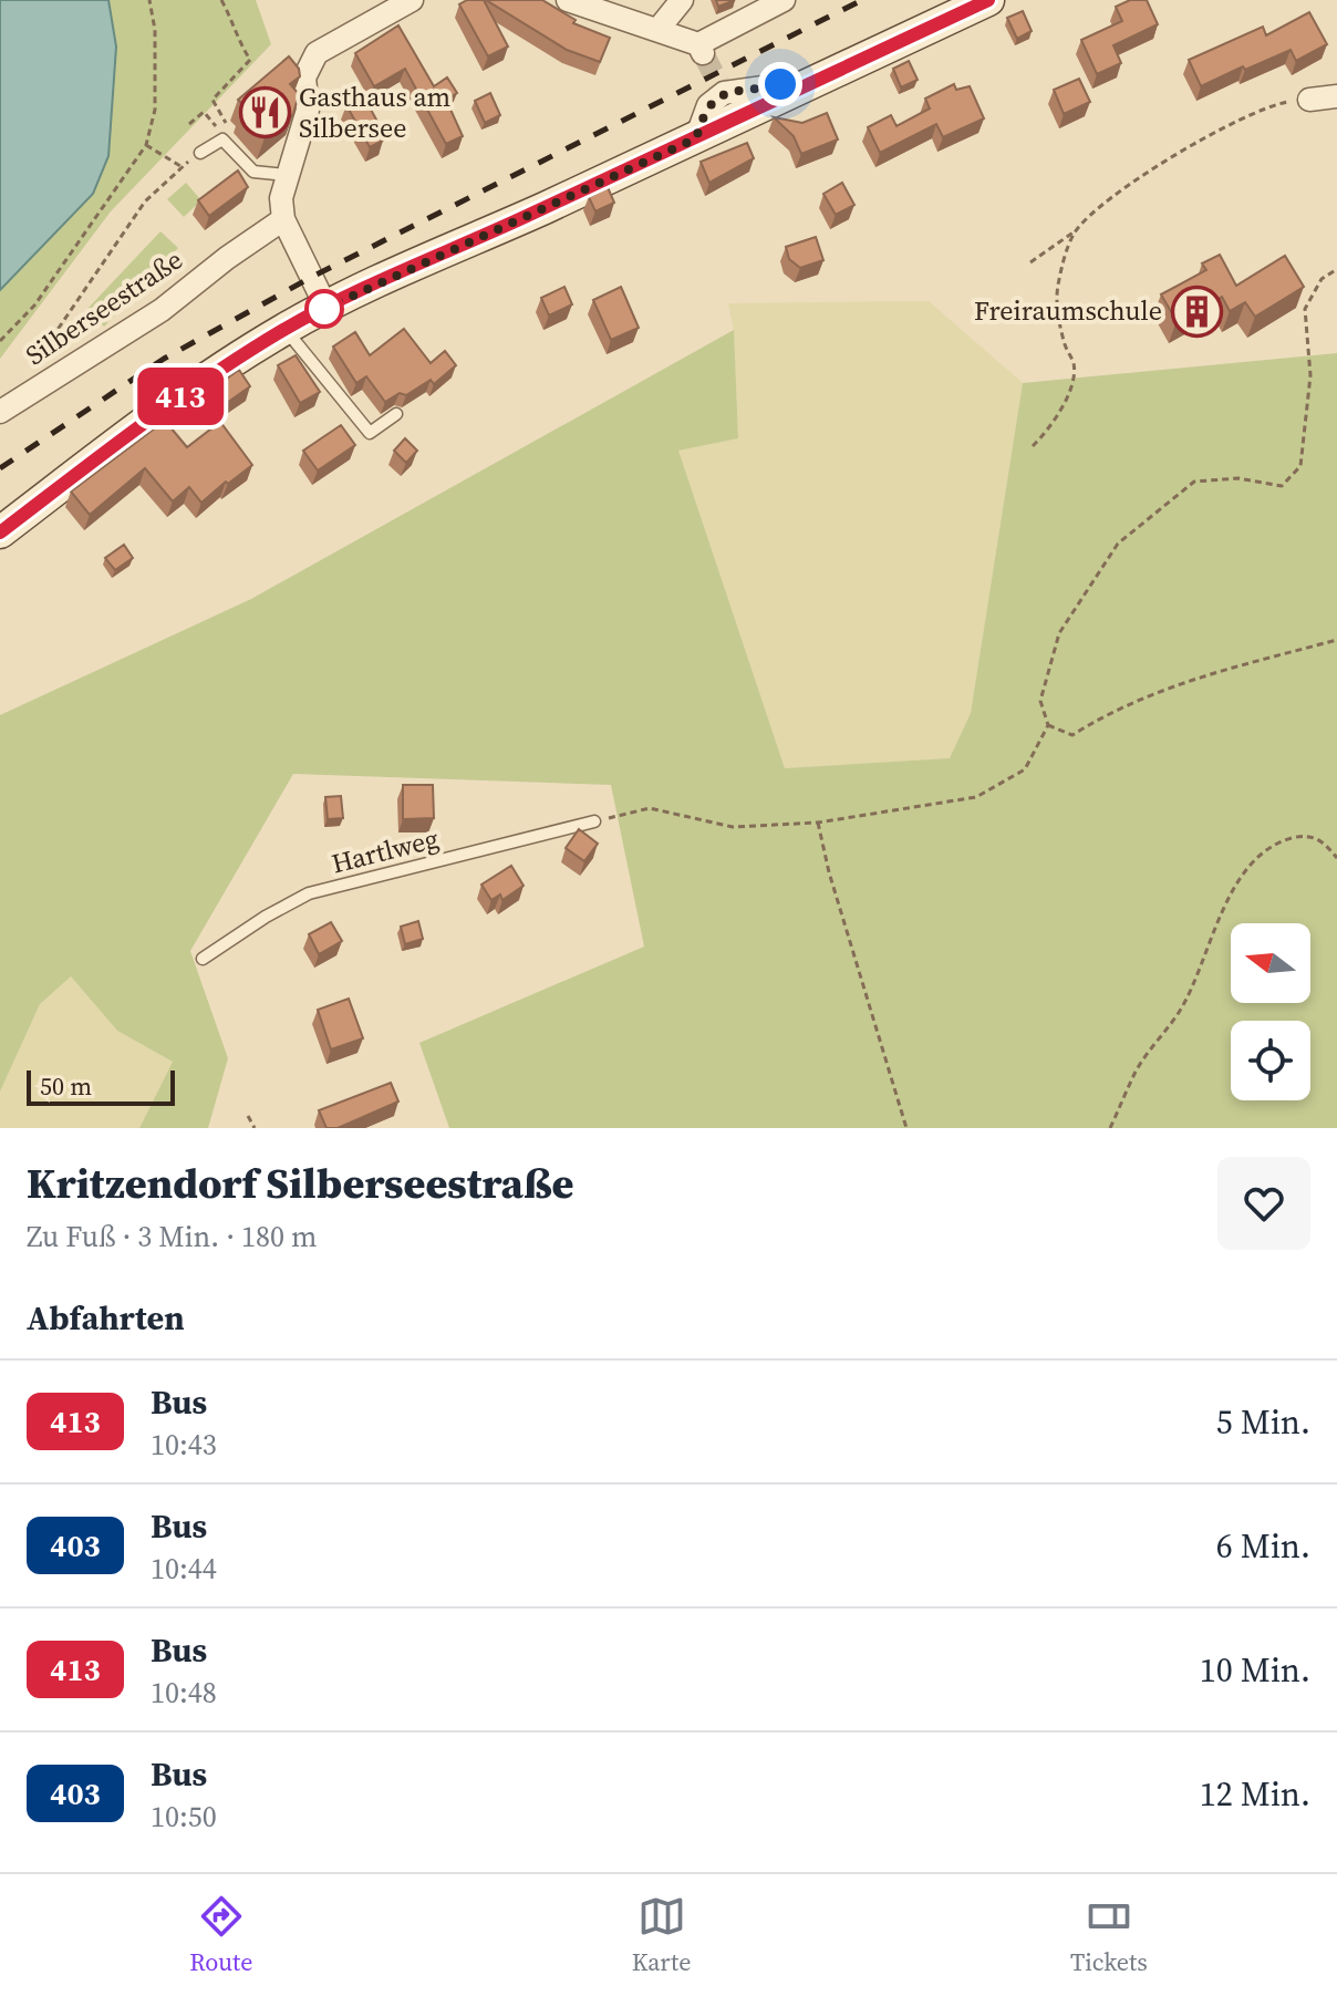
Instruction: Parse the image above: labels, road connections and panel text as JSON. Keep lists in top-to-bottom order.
{
  "streets": {
    "street": ["Silberseestraße"],
    "lane": ["Hartlweg"]
  },
  "places": {
    "restaurant": ["Gasthaus am Silbersee"],
    "building": ["Freiraumschule"]
  },
  "lines": ["bus line 413"],
  "scale_bar": "50 m",
  "north": "left",
  "page": {
    "on_map": "413",
    "scale": "50 m",
    "heading": [
      ["Kritzendorf Silberseestraße", "Zu Fuß · 3 Min. · 180 m"],
      "Abfahrten"
    ],
    "list": [
      {
        "mark": "413",
        "name": "Bus",
        "note": "10:43",
        "value": "5 Min."
      },
      {
        "mark": "403",
        "name": "Bus",
        "note": "10:44",
        "value": "6 Min."
      },
      {
        "mark": "413",
        "name": "Bus",
        "note": "10:48",
        "value": "10 Min."
      },
      {
        "mark": "403",
        "name": "Bus",
        "note": "10:50",
        "value": "12 Min."
      }
    ],
    "tabs": ["Route", "Karte", "Tickets"]
  }
}
